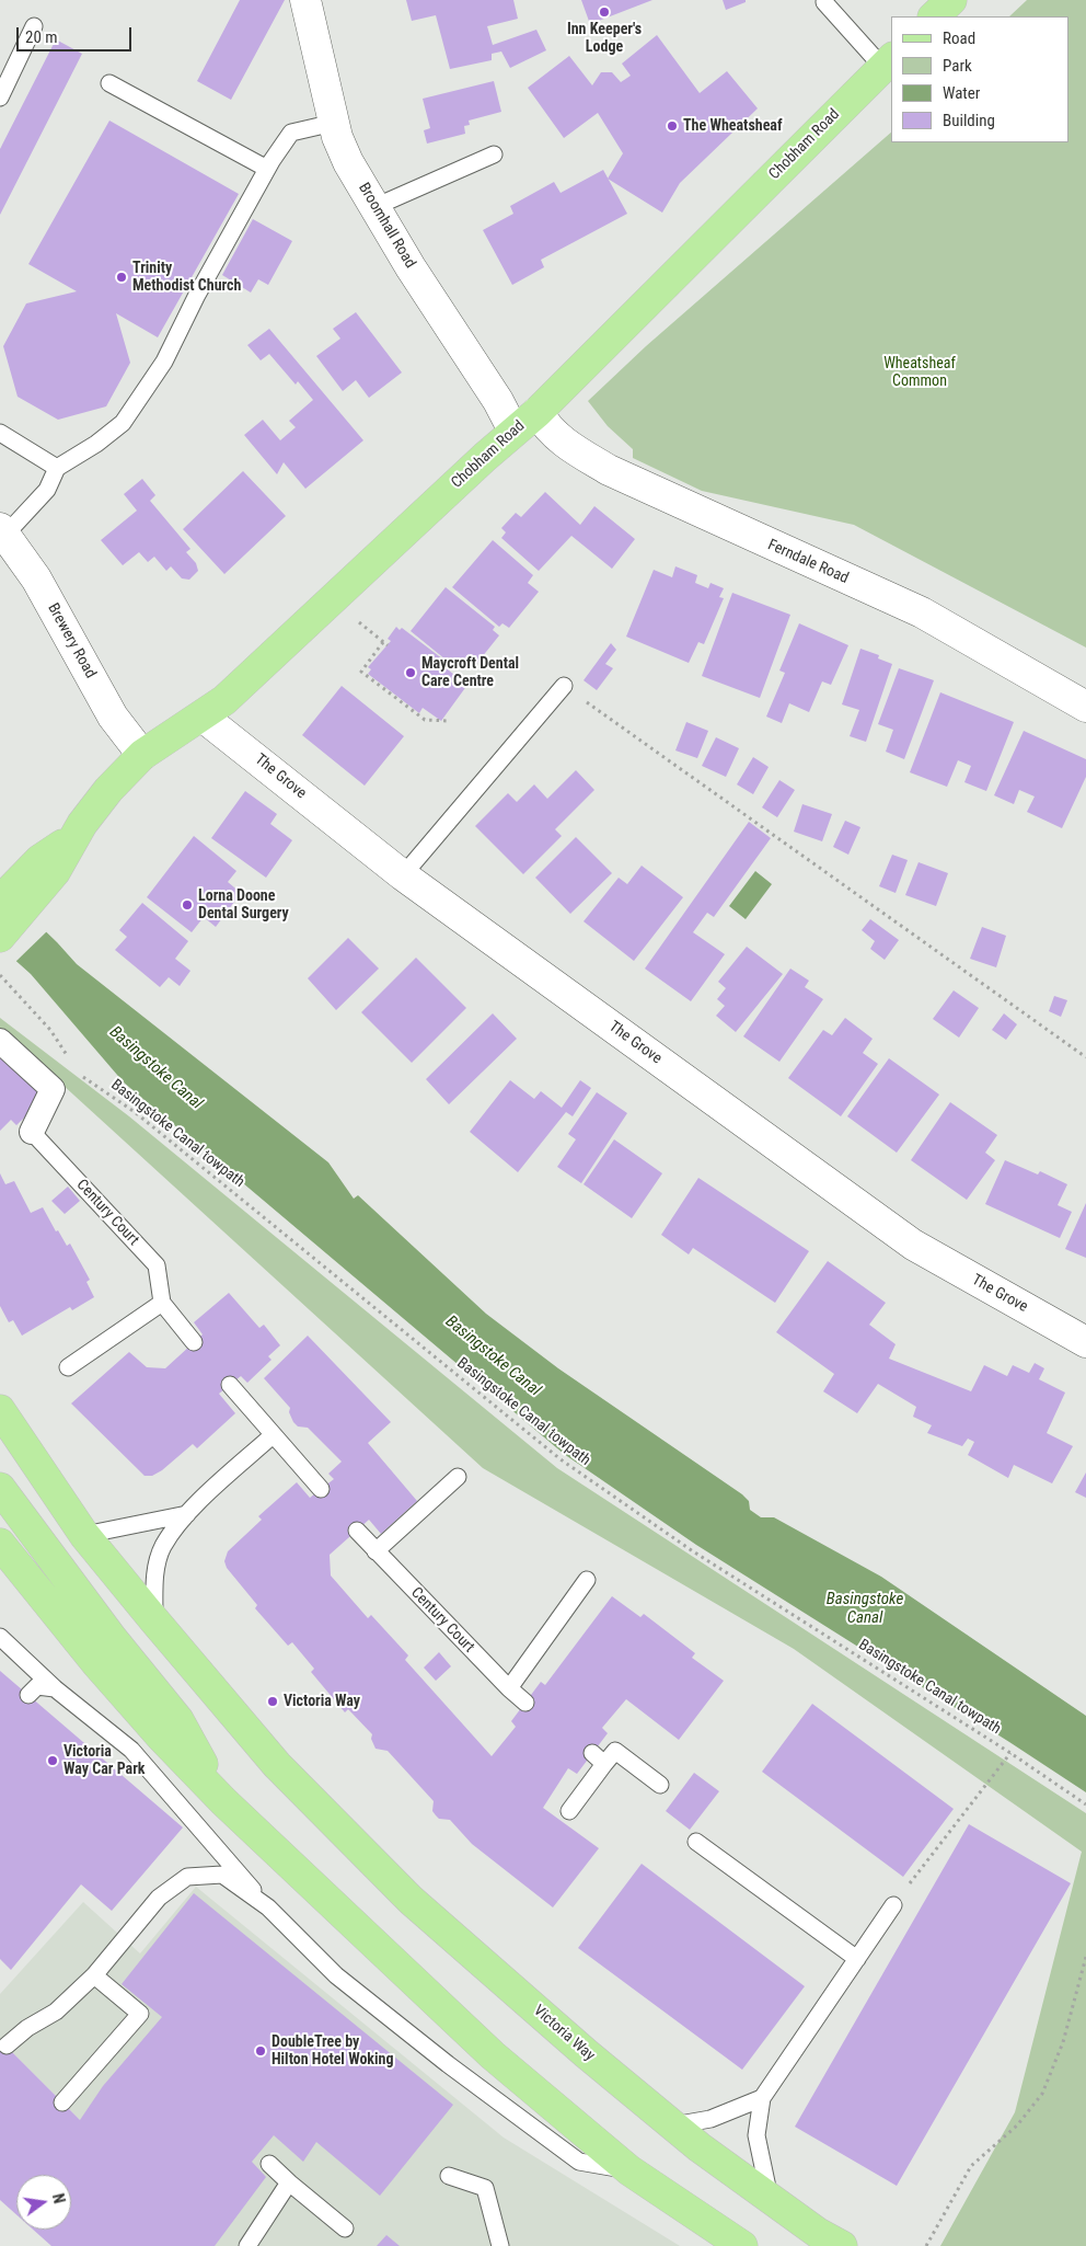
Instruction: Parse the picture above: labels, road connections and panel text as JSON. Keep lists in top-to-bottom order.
{
  "streets": {
    "main road": ["Chobham Road", "Victoria Way"],
    "street": [
      "Broomhall Road",
      "Ferndale Road",
      "Brewery Road",
      "The Grove"
    ],
    "lane": ["Century Court"],
    "path": ["Basingstoke Canal towpath"]
  },
  "crossings": [
    ["Chobham Road", "Broomhall Road"],
    ["Chobham Road", "Ferndale Road"],
    ["Chobham Road", "Brewery Road"],
    ["Chobham Road", "The Grove"]
  ],
  "water": ["Basingstoke Canal"],
  "parks": ["Wheatsheaf Common"],
  "places": [
    "Inn Keeper's Lodge",
    "The Wheatsheaf",
    "Trinity Methodist Church",
    "Maycroft Dental Care Centre",
    "Lorna Doone Dental Surgery",
    "Victoria Way",
    "Victoria Way Car Park",
    "DoubleTree by Hilton Hotel Woking"
  ],
  "legend": [
    "Road",
    "Park",
    "Water",
    "Building"
  ],
  "scale_bar": "20 m",
  "north": "right"
}
